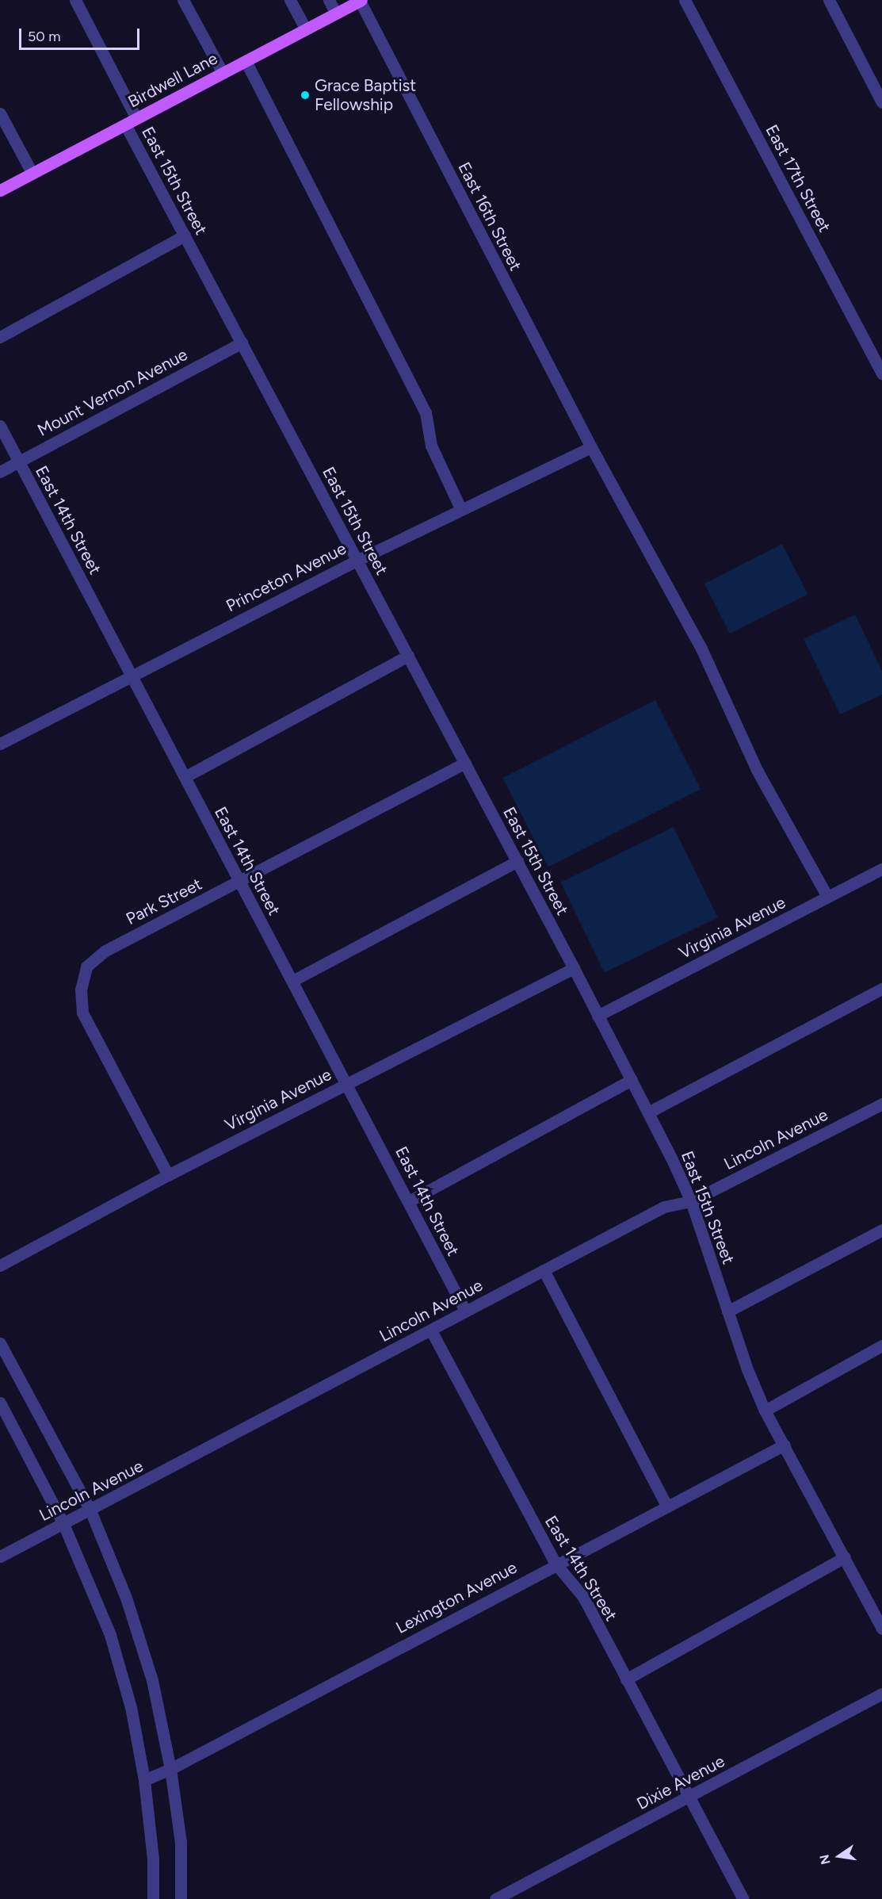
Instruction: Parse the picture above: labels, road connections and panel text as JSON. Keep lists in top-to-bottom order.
{
  "streets": {
    "main road": ["Birdwell Lane"],
    "street": [
      "East 17th Street",
      "East 15th Street",
      "East 16th Street",
      "Mount Vernon Avenue",
      "East 14th Street",
      "Princeton Avenue",
      "Park Street",
      "Virginia Avenue",
      "Lincoln Avenue",
      "Lexington Avenue",
      "Dixie Avenue"
    ]
  },
  "crossings": [
    ["Birdwell Lane", "East 15th Street"],
    ["Birdwell Lane", "East 16th Street"],
    ["East 15th Street", "Mount Vernon Avenue"],
    ["East 15th Street", "Princeton Avenue"],
    ["East 15th Street", "Park Street"],
    ["East 15th Street", "Virginia Avenue"],
    ["East 15th Street", "Lincoln Avenue"],
    ["East 15th Street", "Lexington Avenue"],
    ["East 16th Street", "Princeton Avenue"],
    ["East 16th Street", "Virginia Avenue"],
    ["Mount Vernon Avenue", "East 14th Street"],
    ["East 14th Street", "Princeton Avenue"],
    ["East 14th Street", "Park Street"],
    ["East 14th Street", "Virginia Avenue"],
    ["East 14th Street", "Lincoln Avenue"],
    ["East 14th Street", "Lexington Avenue"],
    ["East 14th Street", "Dixie Avenue"],
    ["Park Street", "Virginia Avenue"]
  ],
  "places": ["Grace Baptist Fellowship"],
  "scale_bar": "50 m",
  "north": "left"
}
